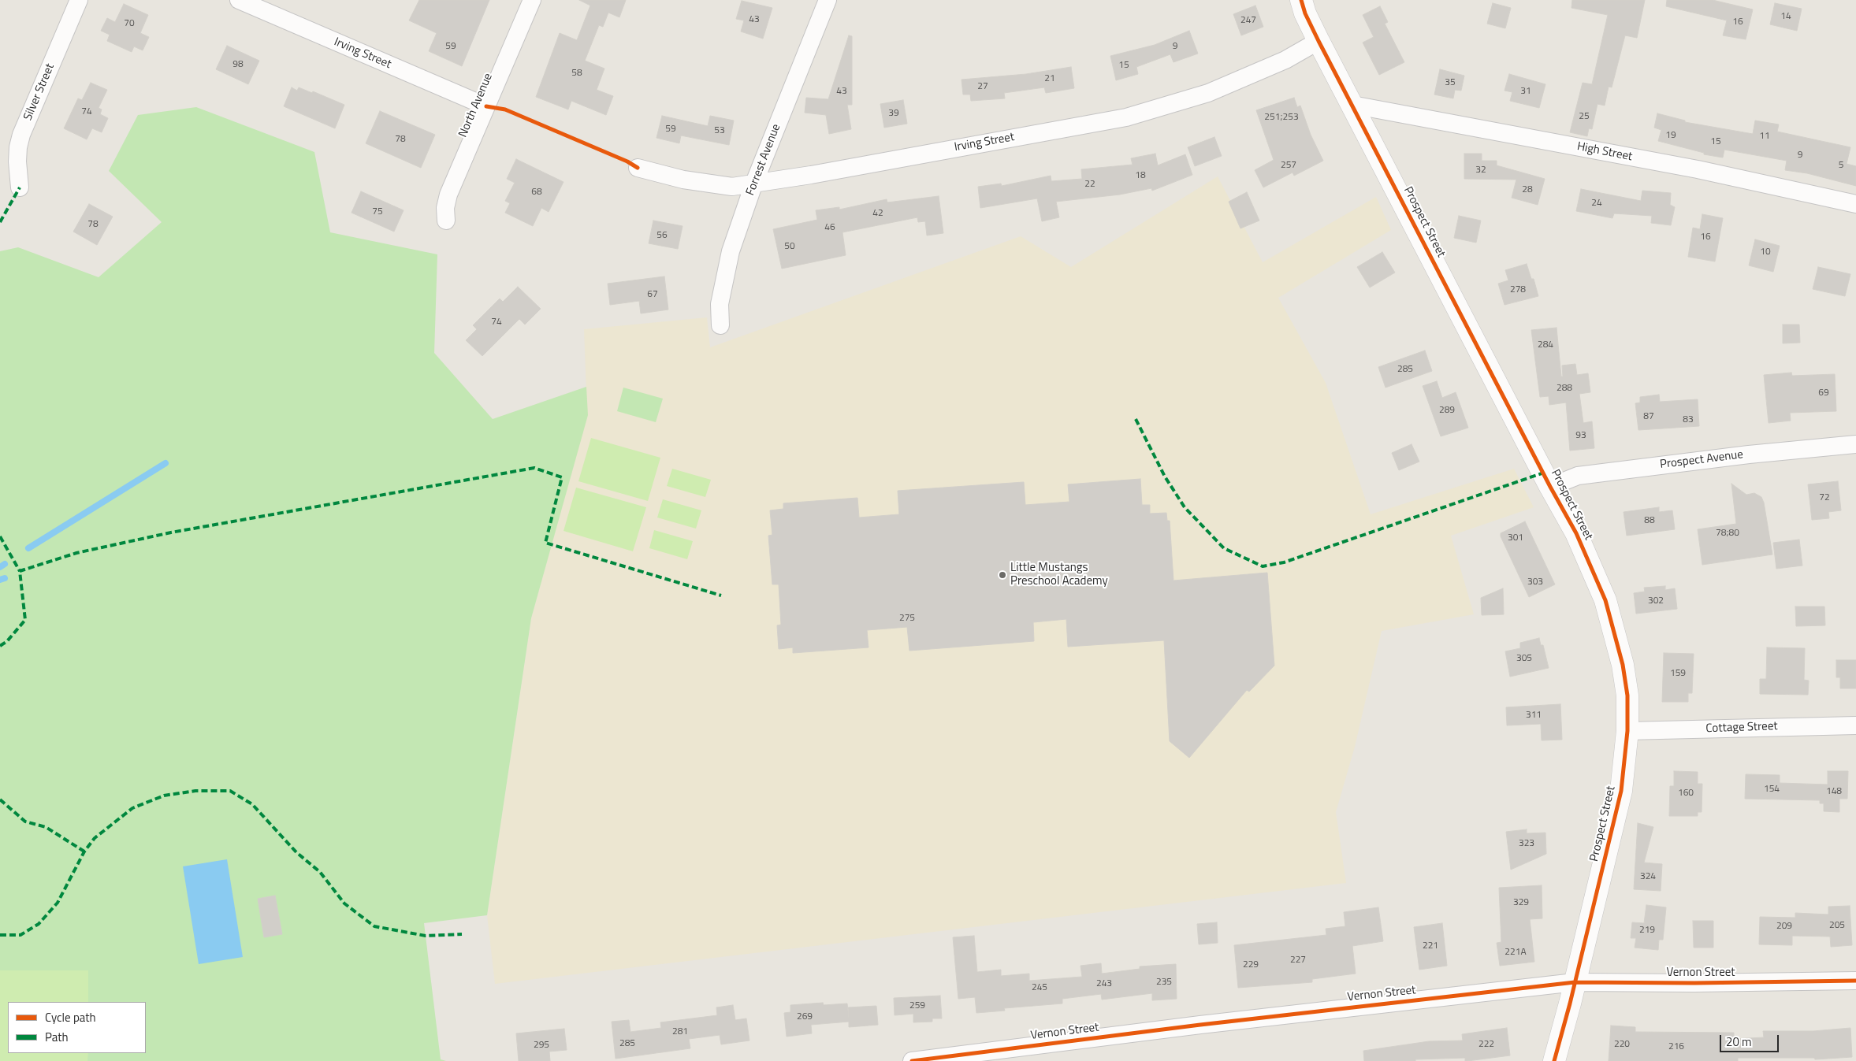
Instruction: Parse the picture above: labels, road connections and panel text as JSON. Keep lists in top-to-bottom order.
{
  "streets": {
    "street": [
      "Irving Street",
      "Silver Street",
      "North Avenue",
      "High Street",
      "Forrest Avenue",
      "Prospect Street",
      "Prospect Avenue",
      "Cottage Street",
      "Vernon Street"
    ]
  },
  "crossings": [
    ["Irving Street", "North Avenue"],
    ["Irving Street", "Forrest Avenue"],
    ["Irving Street", "Prospect Street"],
    ["High Street", "Prospect Street"],
    ["Prospect Street", "Prospect Avenue"],
    ["Prospect Street", "Cottage Street"],
    ["Prospect Street", "Vernon Street"]
  ],
  "places": ["Little Mustangs Preschool Academy"],
  "house_numbers": [
    "14",
    "43",
    "247",
    "16",
    "70",
    "59",
    "9",
    "98",
    "15",
    "58",
    "21",
    "35",
    "27",
    "43",
    "31",
    "74",
    "39",
    "25",
    "251;253",
    "59",
    "53",
    "19",
    "11",
    "78",
    "15",
    "9",
    "257",
    "5",
    "32",
    "18",
    "22",
    "28",
    "68",
    "24",
    "75",
    "42",
    "78",
    "46",
    "56",
    "16",
    "50",
    "10",
    "278",
    "67",
    "74",
    "284",
    "285",
    "288",
    "69",
    "289",
    "87",
    "83",
    "93",
    "72",
    "88",
    "78;80",
    "301",
    "303",
    "302",
    "275",
    "305",
    "159",
    "311",
    "154",
    "148",
    "160",
    "323",
    "324",
    "329",
    "205",
    "209",
    "219",
    "221",
    "221A",
    "227",
    "229",
    "235",
    "243",
    "245",
    "259",
    "269",
    "281",
    "285",
    "222",
    "220",
    "295",
    "216"
  ],
  "legend": ["Cycle path", "Path"],
  "scale_bar": "20 m"
}
